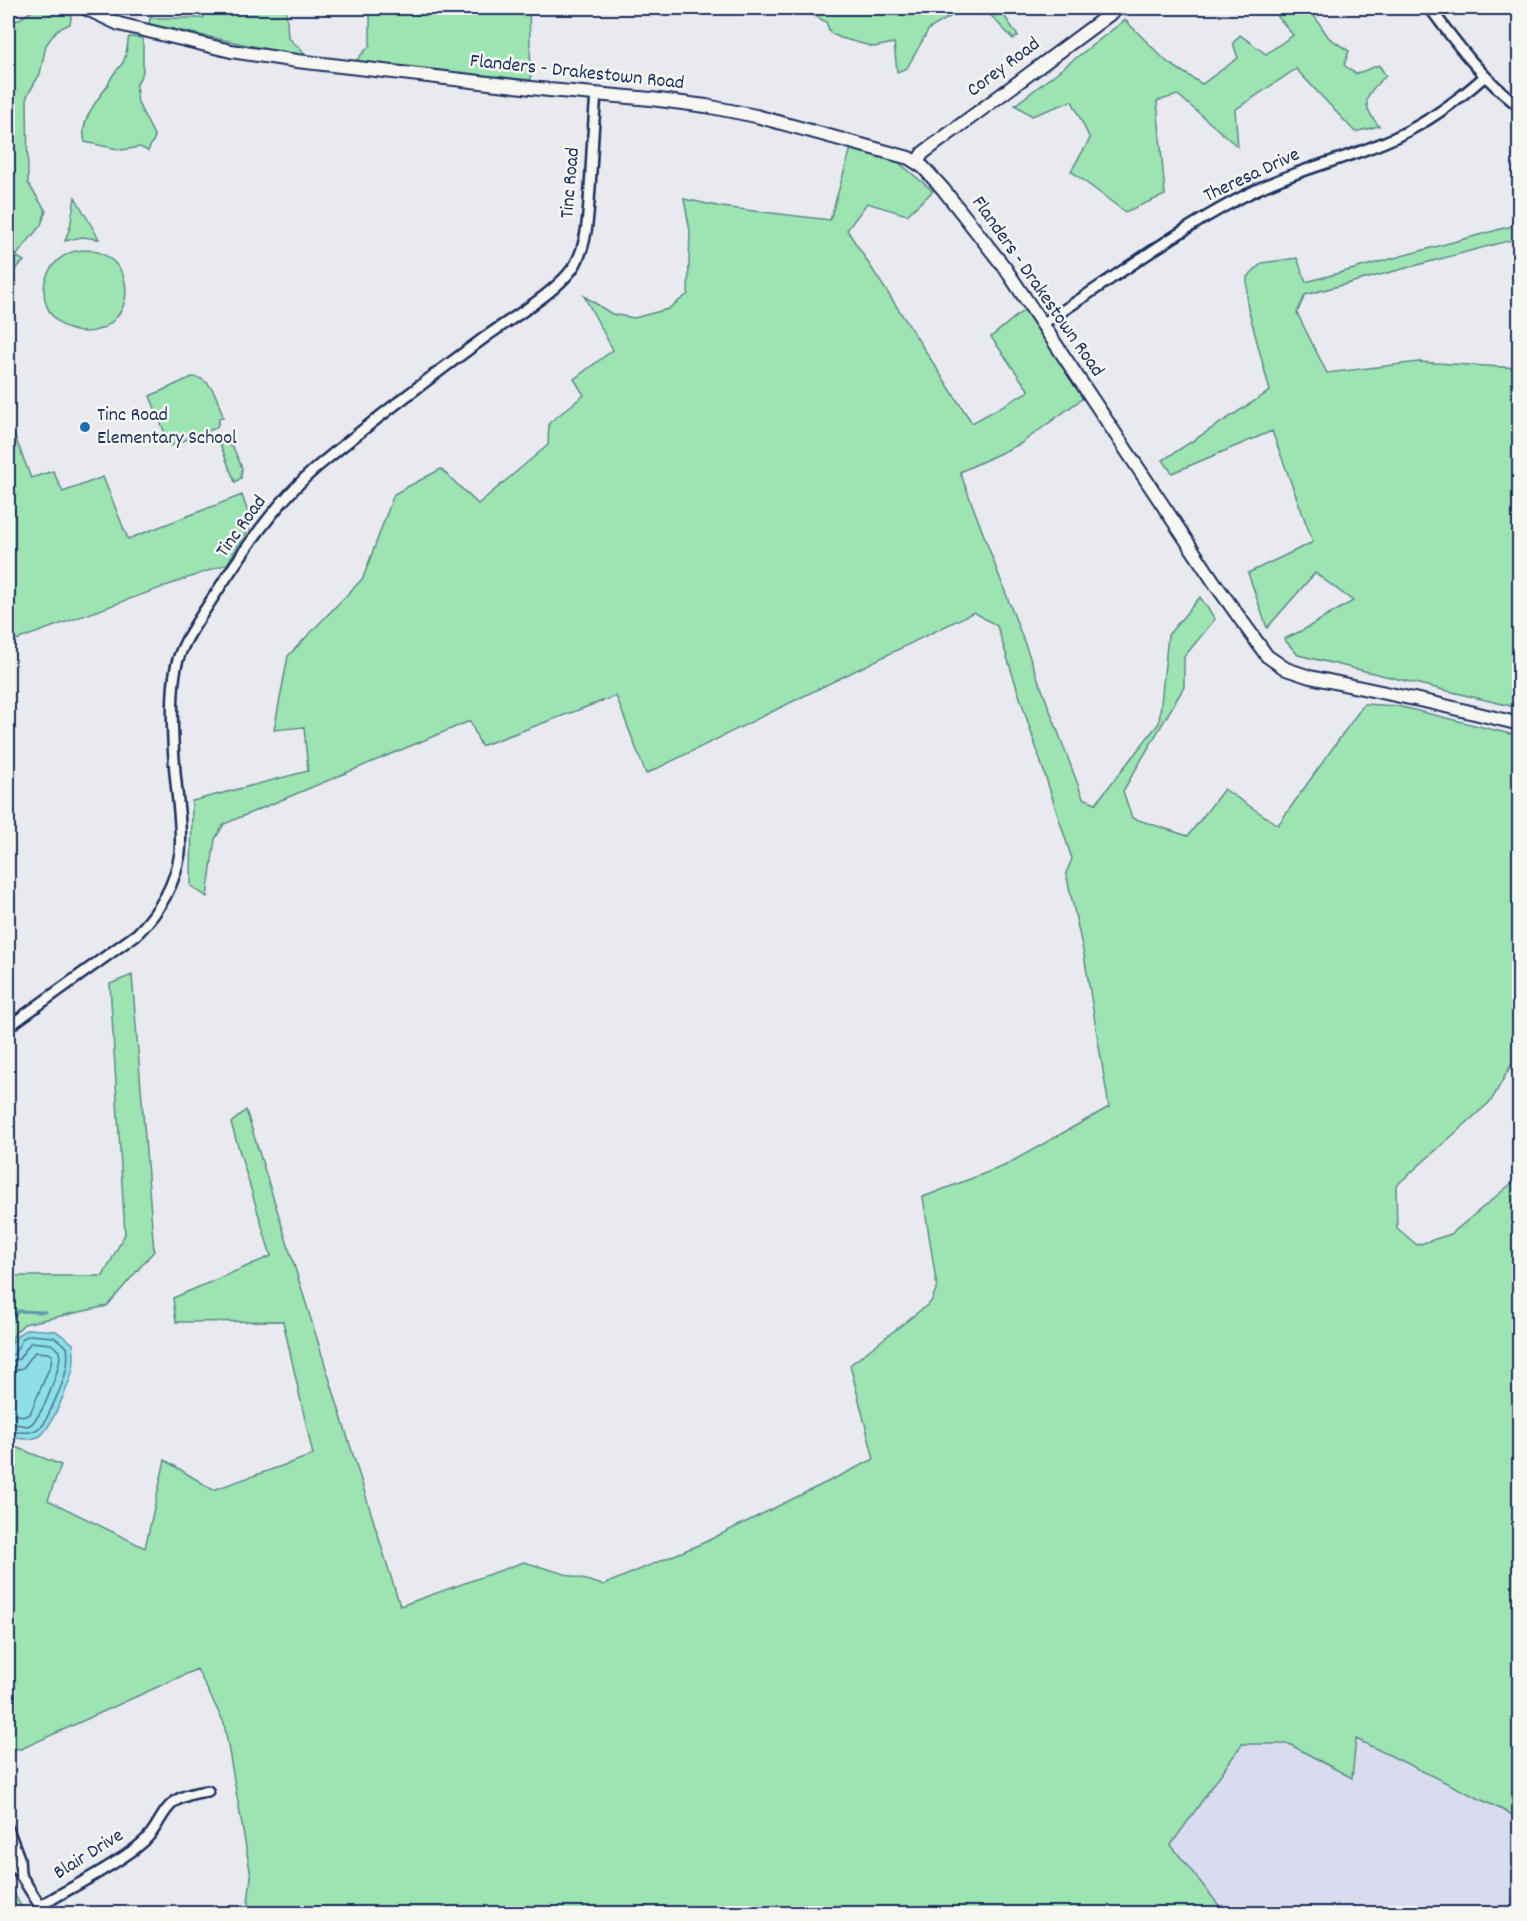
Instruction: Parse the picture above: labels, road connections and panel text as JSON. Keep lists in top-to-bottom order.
{
  "streets": {
    "street": [
      "Corey Road",
      "Flanders - Drakestown Road",
      "Theresa Drive",
      "Tinc Road",
      "Blair Drive"
    ]
  },
  "crossings": [
    ["Corey Road", "Flanders - Drakestown Road"],
    ["Flanders - Drakestown Road", "Theresa Drive"],
    ["Flanders - Drakestown Road", "Tinc Road"]
  ],
  "places": ["Tinc Road Elementary School"]
}
